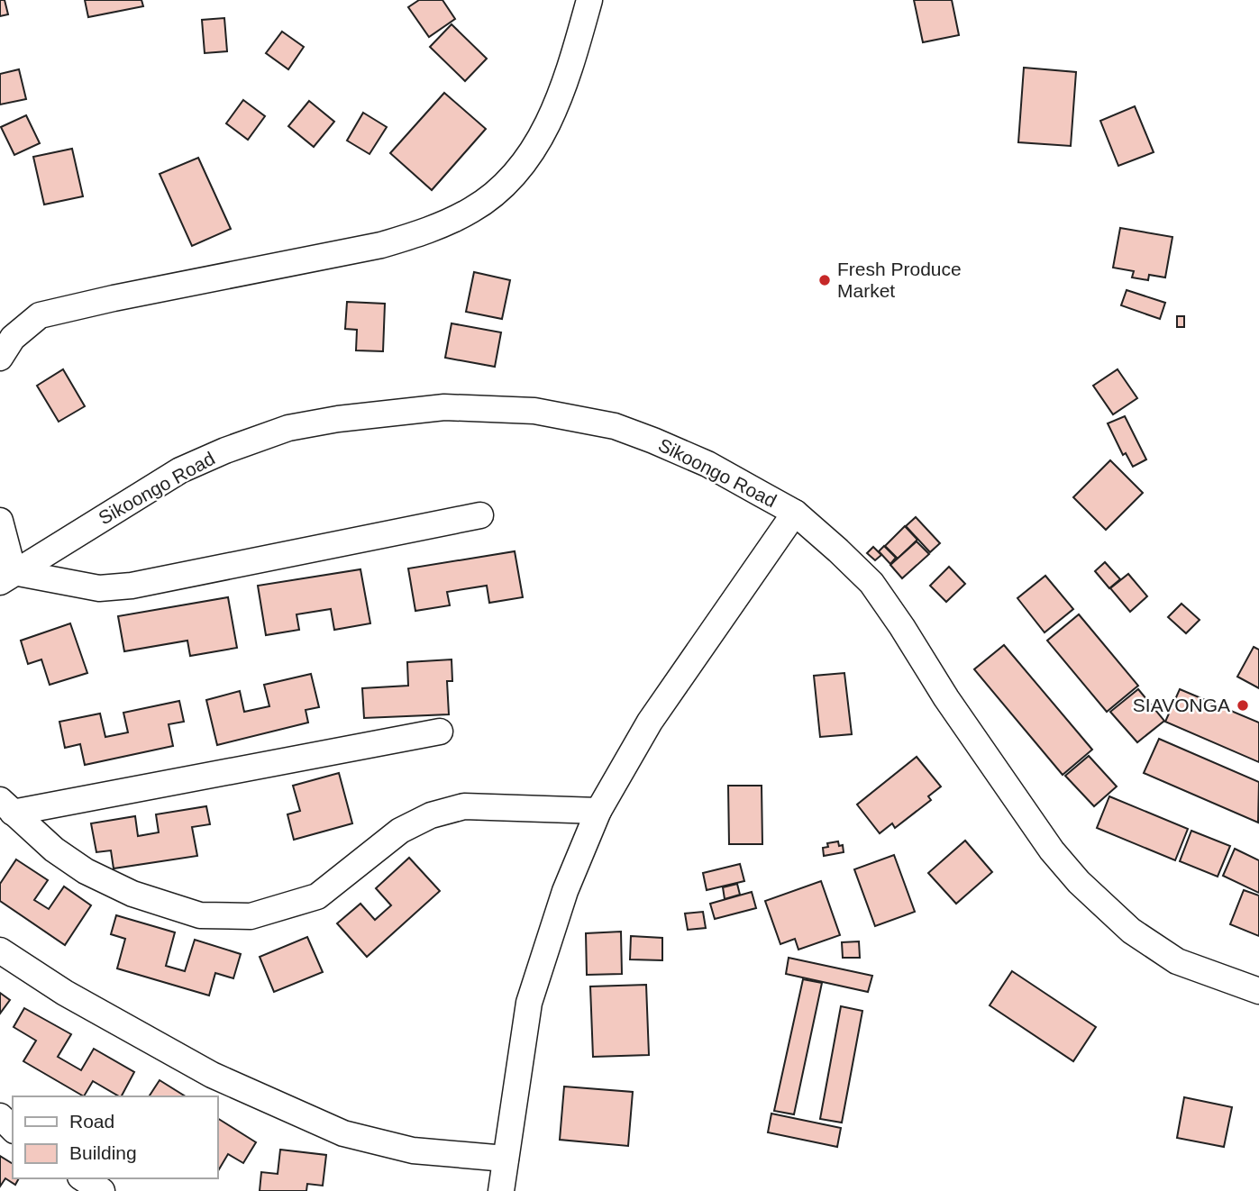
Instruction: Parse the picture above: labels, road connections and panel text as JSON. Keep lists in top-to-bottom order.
{
  "streets": {
    "street": ["Sikoongo Road"]
  },
  "places": ["Fresh Produce Market", "SIAVONGA"],
  "legend": ["Road", "Building"]
}
